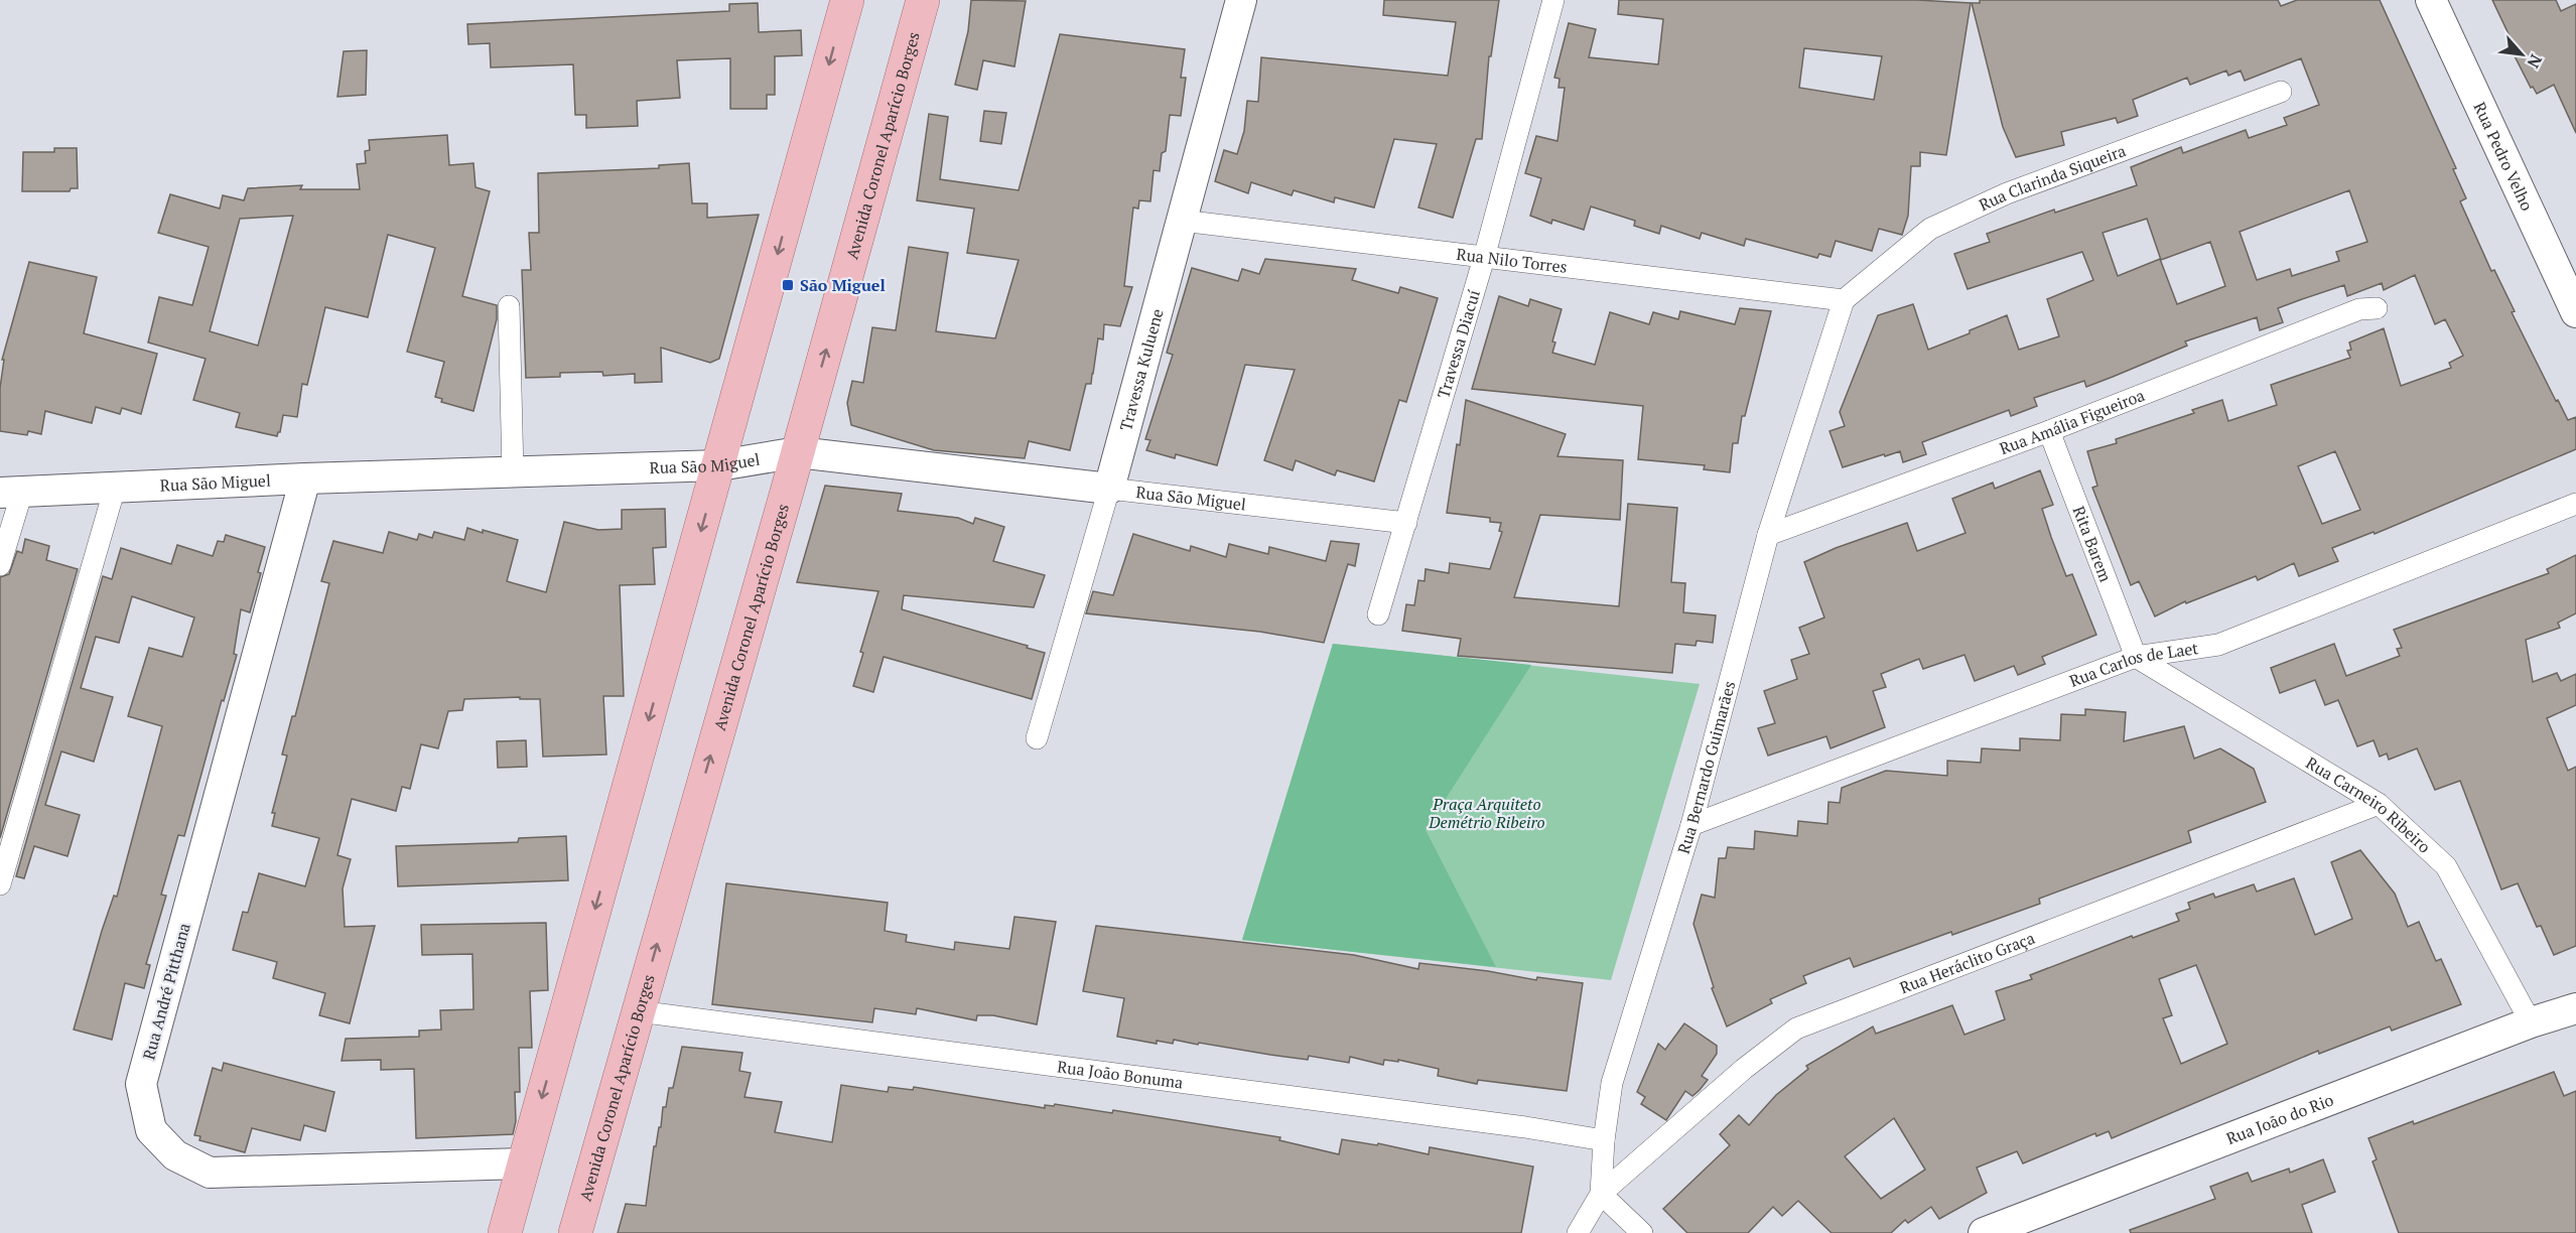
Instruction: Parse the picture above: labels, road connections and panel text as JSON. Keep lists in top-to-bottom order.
{
  "streets": {
    "main road": ["Avenida Coronel Aparício Borges"],
    "street": [
      "Rua Pedro Velho",
      "Rua Clarinda Siqueira",
      "Rua Nilo Torres",
      "Travessa Diacuí",
      "Travessa Kuluene",
      "Rua Amália Figueiroa",
      "Rua São Miguel",
      "Rita Barem",
      "Rua Carlos de Laet",
      "Rua Bernardo Guimarães",
      "Rua Carneiro Ribeiro",
      "Rua Heráclito Graça",
      "Rua André Pitthana",
      "Rua João Bonuma",
      "Rua João do Rio"
    ]
  },
  "crossings": [
    ["Avenida Coronel Aparício Borges", "Rua São Miguel"],
    ["Avenida Coronel Aparício Borges", "Rua João Bonuma"],
    ["Rua Clarinda Siqueira", "Rua Nilo Torres"],
    ["Rua Clarinda Siqueira", "Rua Bernardo Guimarães"],
    ["Rua Nilo Torres", "Travessa Diacuí"],
    ["Rua Nilo Torres", "Travessa Kuluene"],
    ["Rua Nilo Torres", "Rua Bernardo Guimarães"],
    ["Travessa Diacuí", "Rua São Miguel"],
    ["Travessa Kuluene", "Rua São Miguel"],
    ["Rua Amália Figueiroa", "Rita Barem"],
    ["Rua Amália Figueiroa", "Rua Bernardo Guimarães"],
    ["Rua São Miguel", "Rua André Pitthana"],
    ["Rita Barem", "Rua Carlos de Laet"],
    ["Rita Barem", "Rua Carneiro Ribeiro"],
    ["Rua Carlos de Laet", "Rua Bernardo Guimarães"],
    ["Rua Carlos de Laet", "Rua Carneiro Ribeiro"],
    ["Rua Bernardo Guimarães", "Rua Heráclito Graça"],
    ["Rua Bernardo Guimarães", "Rua João Bonuma"],
    ["Rua Carneiro Ribeiro", "Rua Heráclito Graça"],
    ["Rua Carneiro Ribeiro", "Rua João do Rio"]
  ],
  "parks": ["Praça Arquiteto Demétrio Ribeiro"],
  "places": {
    "transit": ["São Miguel"]
  },
  "north": "bottom right"
}
